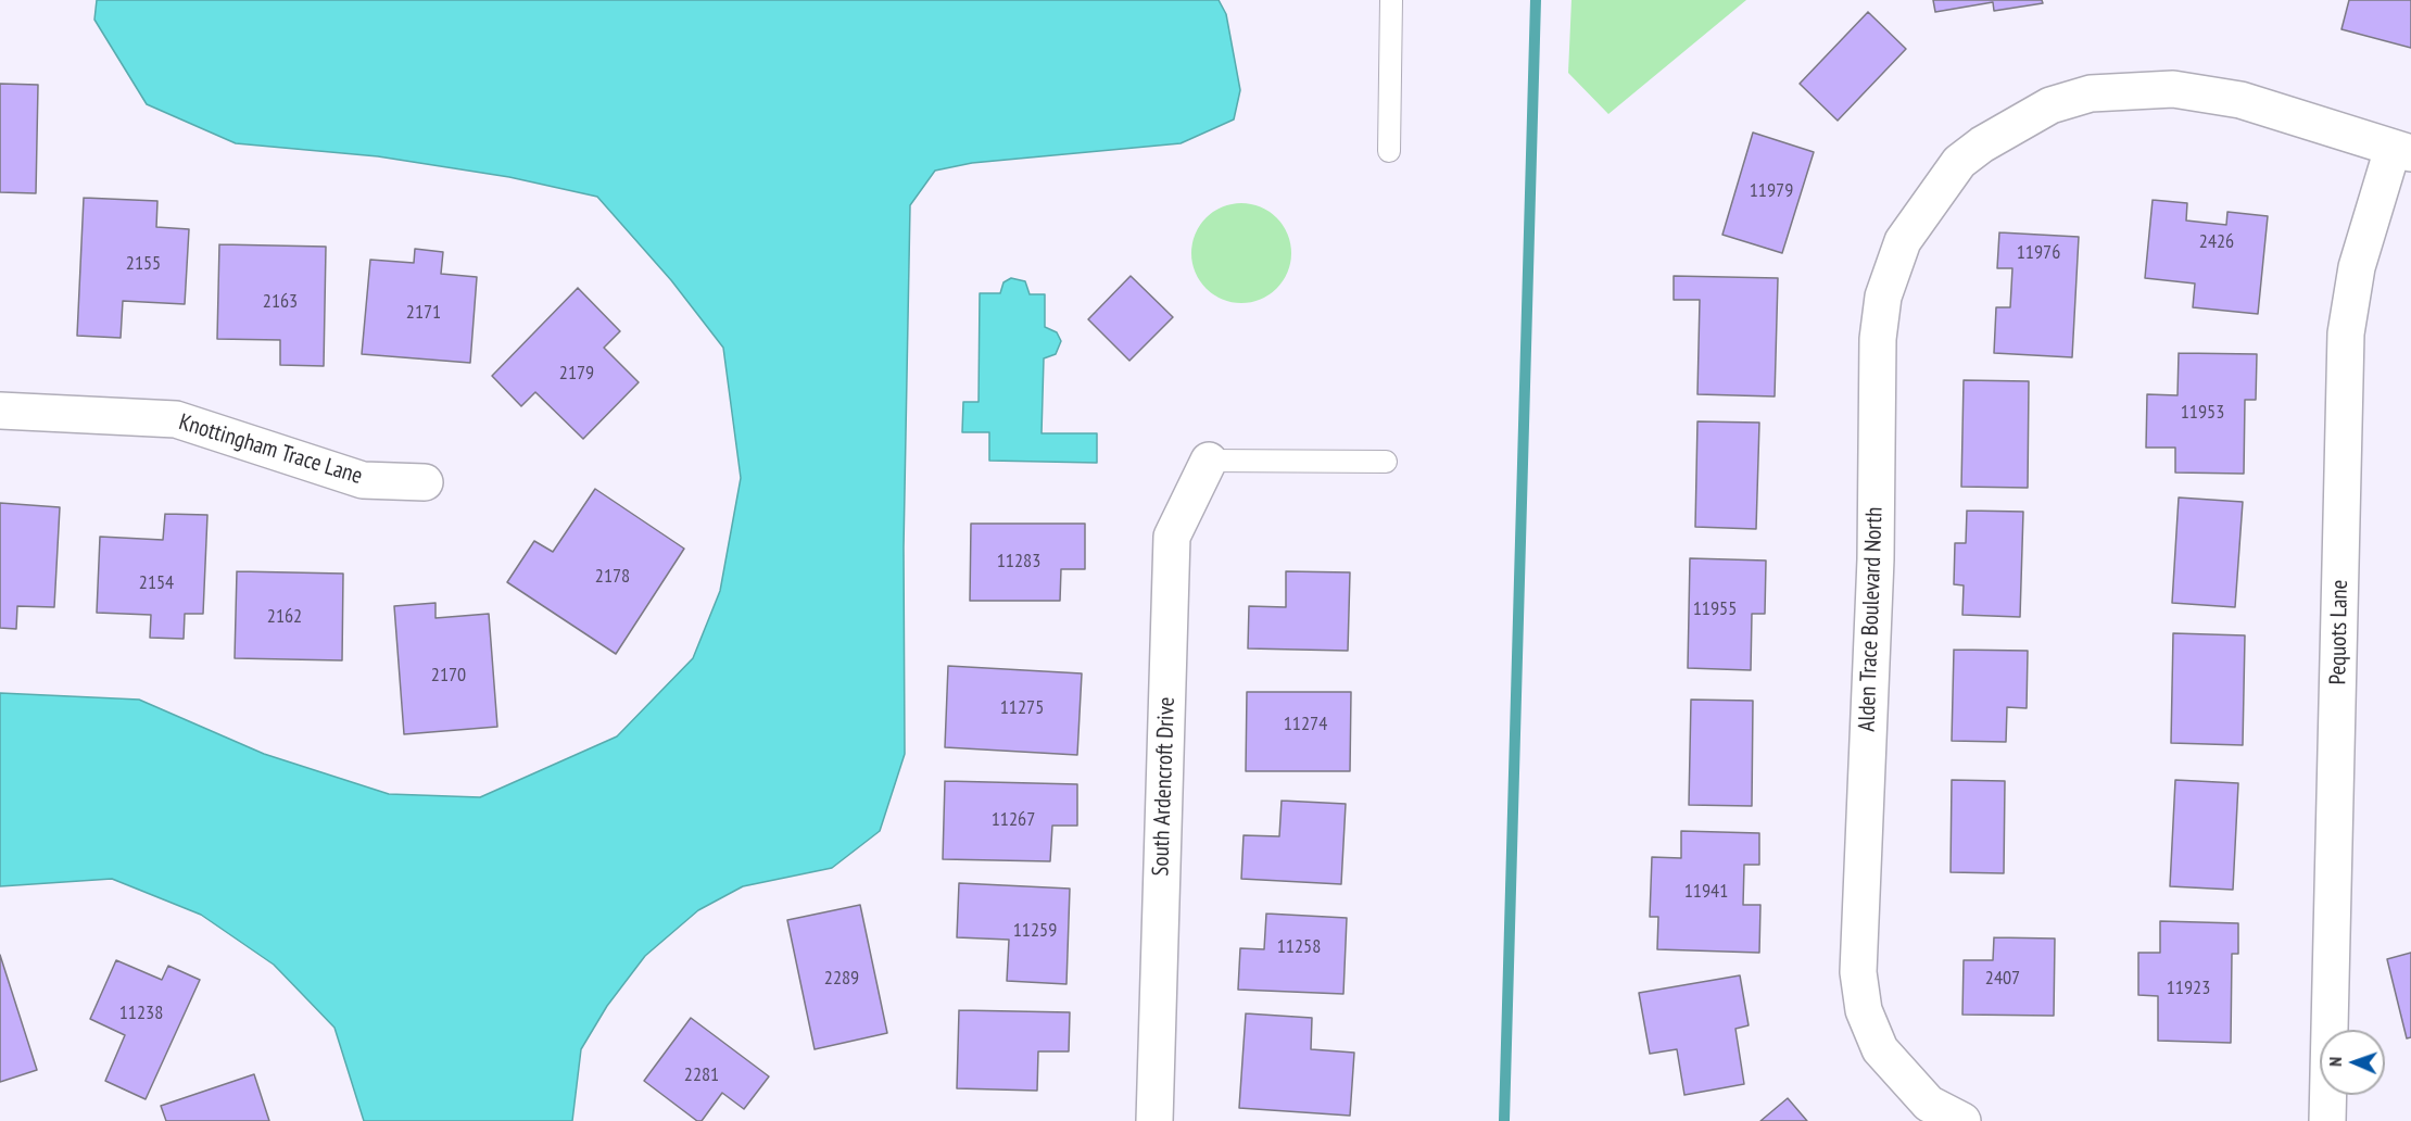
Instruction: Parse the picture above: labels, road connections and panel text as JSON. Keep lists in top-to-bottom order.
{
  "streets": {
    "street": [
      "Knottingham Trace Lane",
      "Alden Trace Boulevard North",
      "Pequots Lane",
      "South Ardencroft Drive"
    ]
  },
  "crossings": [
    ["Alden Trace Boulevard North", "Pequots Lane"]
  ],
  "house_numbers": [
    "11979",
    "2426",
    "11976",
    "2155",
    "2163",
    "2171",
    "2179",
    "11953",
    "11283",
    "2178",
    "2154",
    "11955",
    "2162",
    "2170",
    "11275",
    "11274",
    "11267",
    "11941",
    "11259",
    "11258",
    "2289",
    "2407",
    "11923",
    "11238",
    "2281"
  ],
  "north": "left"
}
